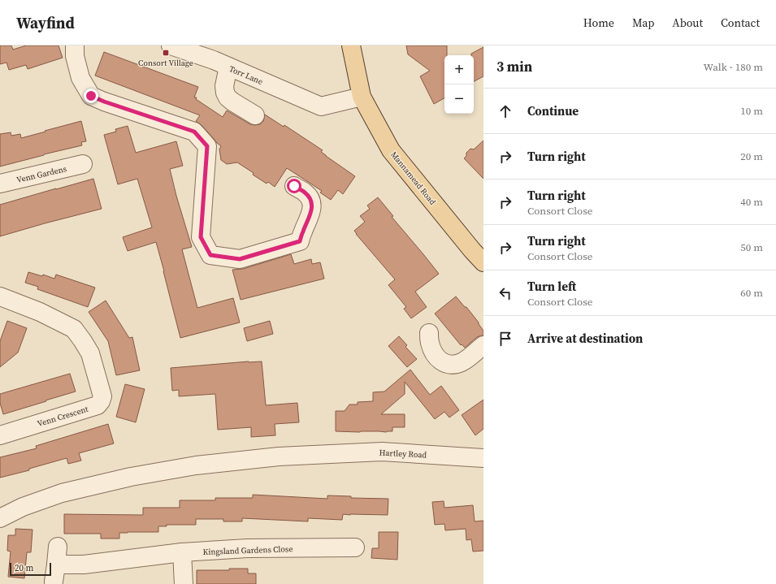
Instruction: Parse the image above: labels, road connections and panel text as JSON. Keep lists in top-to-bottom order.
{
  "streets": {
    "main road": ["Mannamead Road"],
    "street": [
      "Torr Lane",
      "Venn Gardens",
      "Venn Crescent",
      "Hartley Road",
      "Kingsland Gardens Close"
    ]
  },
  "crossings": [
    ["Torr Lane", "Mannamead Road"]
  ],
  "places": {
    "transit": ["Consort Village"]
  },
  "scale_bar": "20 m",
  "page": {
    "header": "Wayfind",
    "nav": [
      "Home",
      "Map",
      "About",
      "Contact"
    ],
    "heading": ["3 min", "Walk · 180 m"],
    "map_buttons": ["+", "−"],
    "list": [
      ["Continue", "10 m"],
      ["Turn right", "20 m"],
      ["Turn right", "Consort Close", "40 m"],
      ["Turn right", "Consort Close", "50 m"],
      ["Turn left", "Consort Close", "60 m"],
      "Arrive at destination"
    ],
    "scale": "20 m"
  }
}
